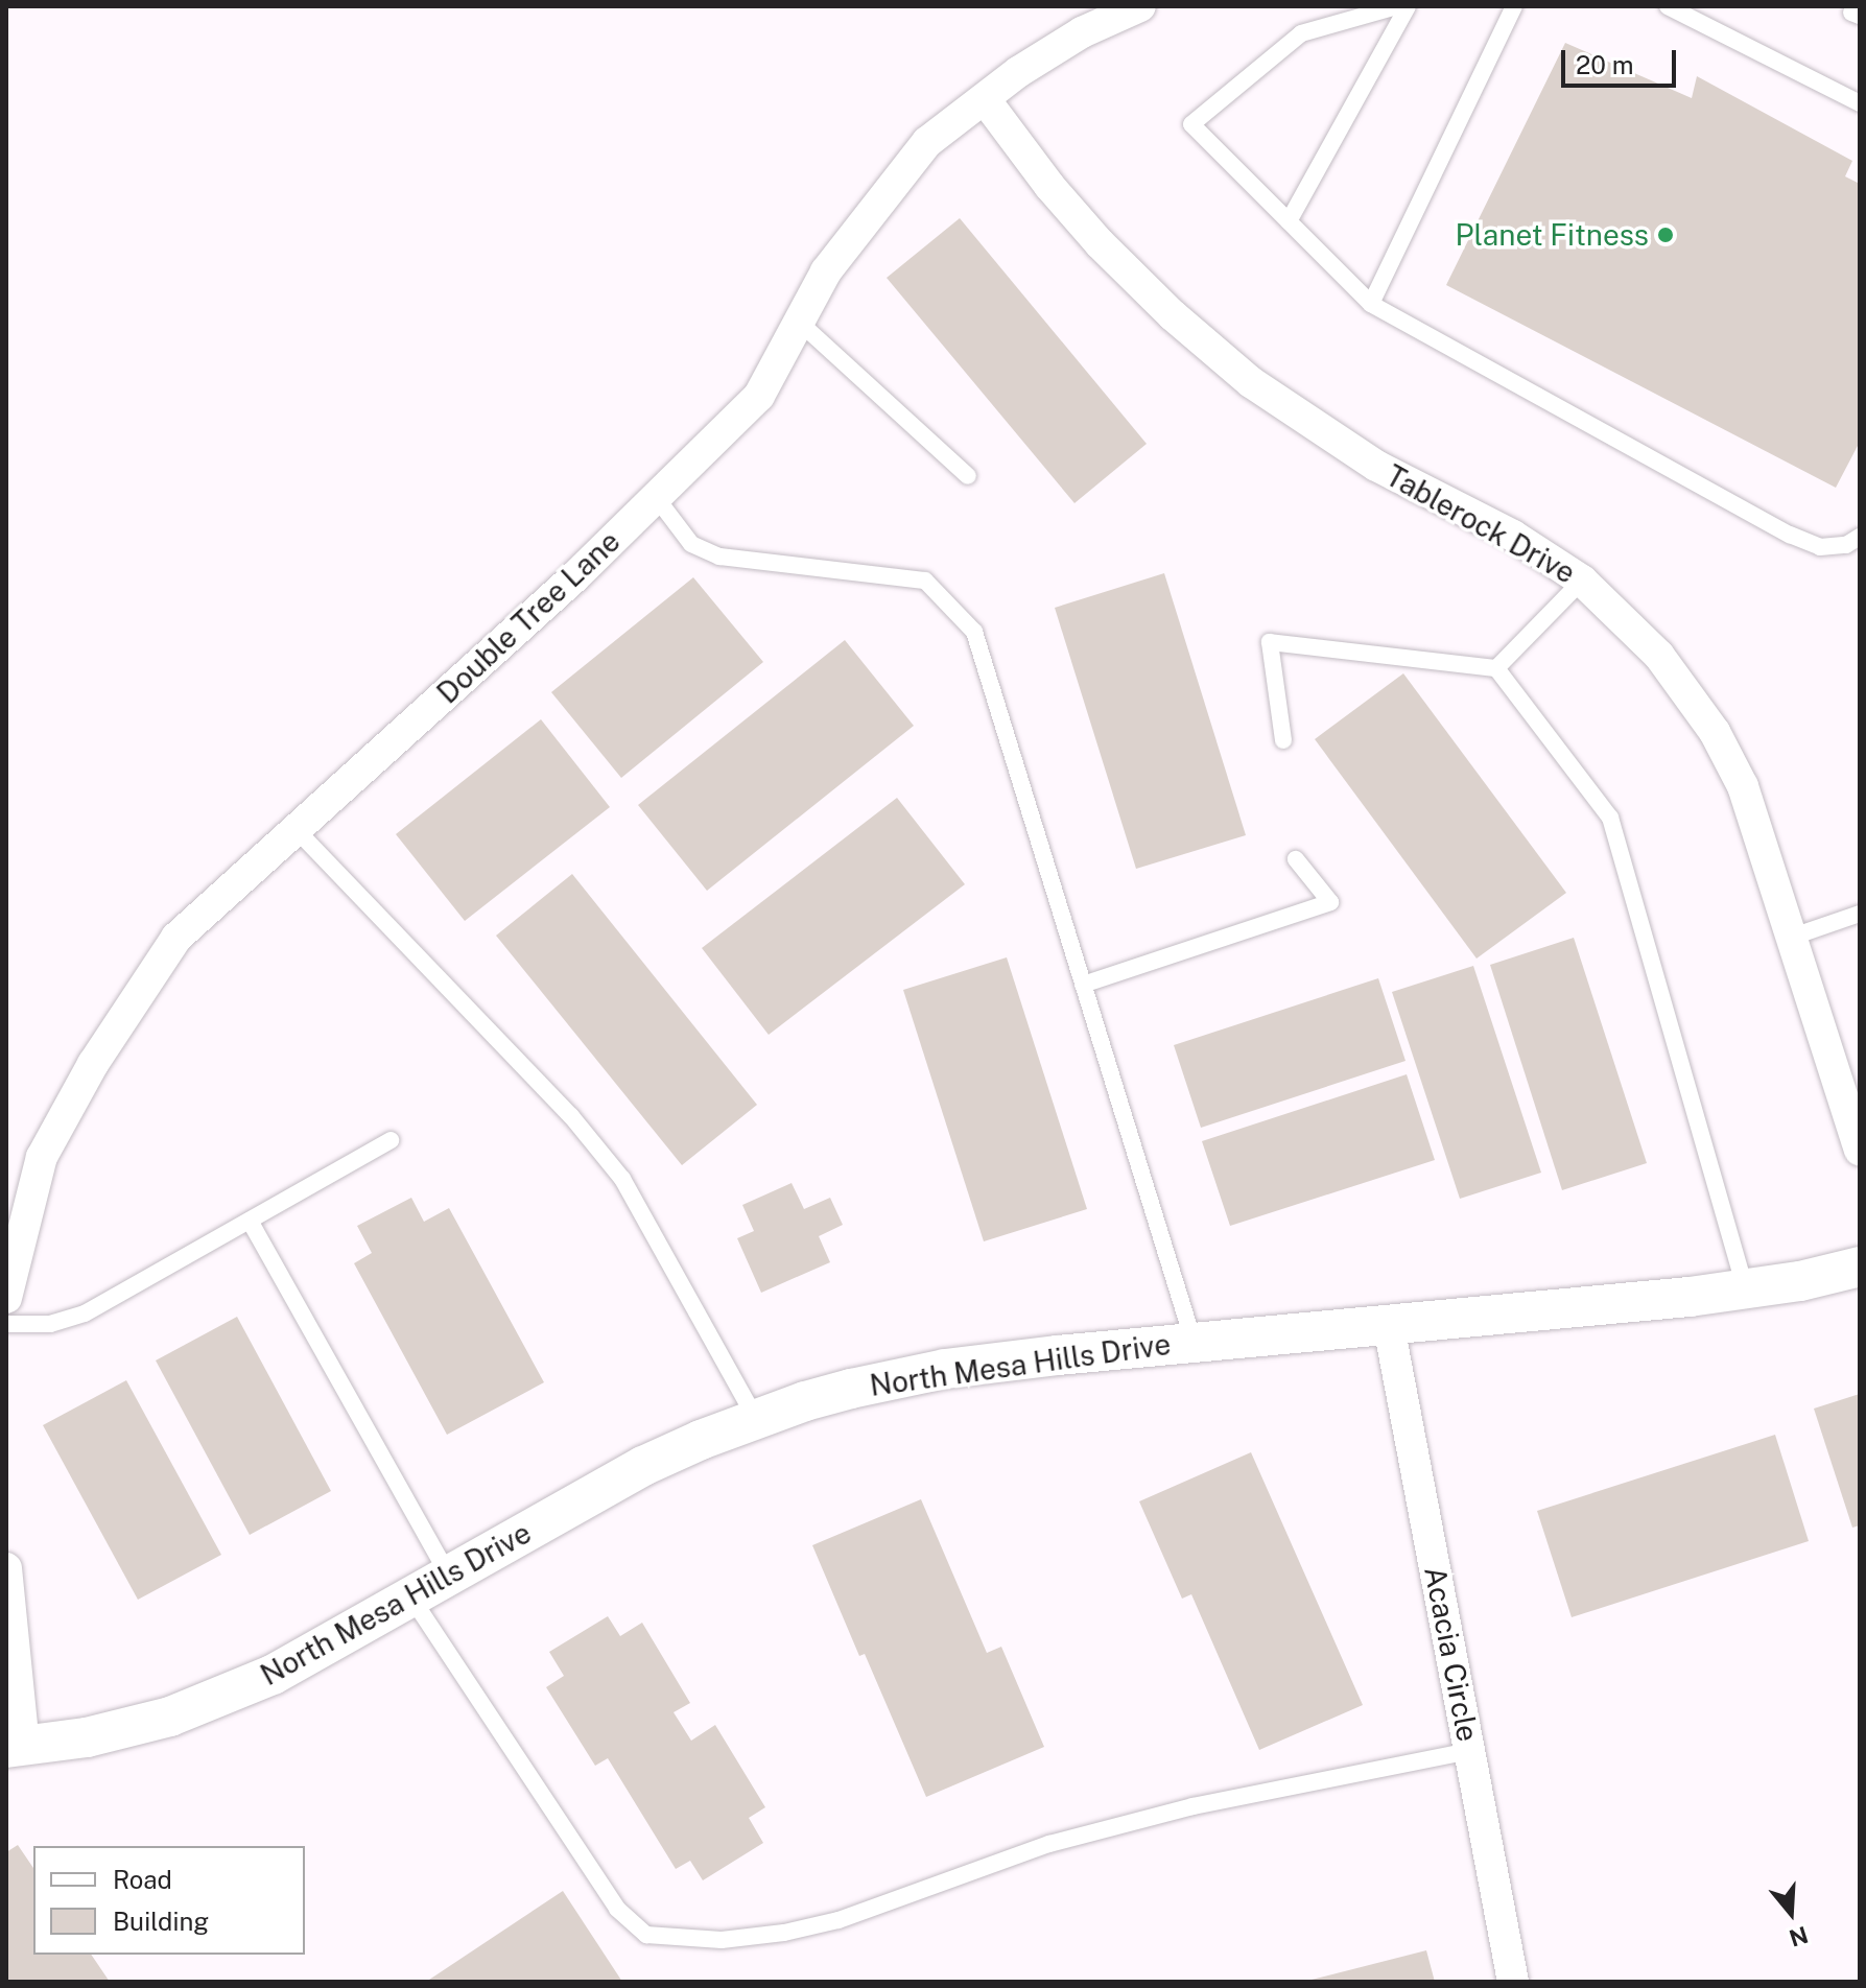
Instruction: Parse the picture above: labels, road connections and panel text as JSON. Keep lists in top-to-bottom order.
{
  "streets": {
    "street": [
      "Tablerock Drive",
      "Double Tree Lane",
      "North Mesa Hills Drive",
      "Acacia Circle"
    ]
  },
  "crossings": [
    ["Tablerock Drive", "Double Tree Lane"],
    ["North Mesa Hills Drive", "Acacia Circle"]
  ],
  "places": ["Planet Fitness"],
  "legend": ["Road", "Building"],
  "scale_bar": "20 m",
  "north": "bottom"
}
